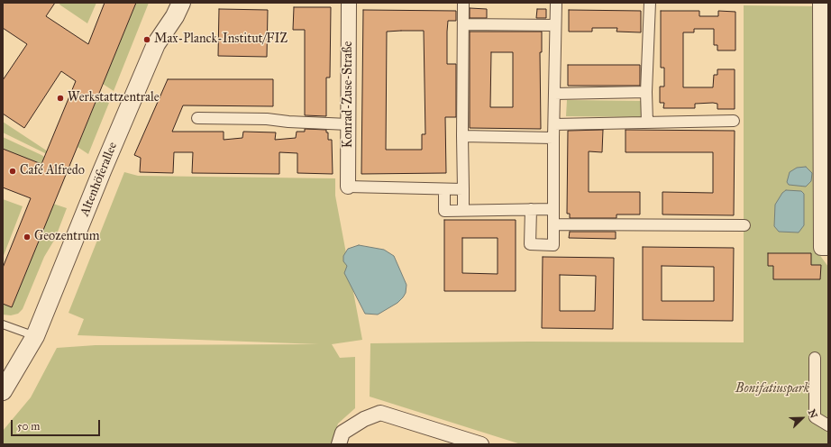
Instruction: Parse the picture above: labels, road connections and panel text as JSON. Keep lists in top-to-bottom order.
{
  "streets": {
    "street": ["Konrad-Zuse-Straße", "Altenhöferallee"]
  },
  "parks": ["Bonifatiuspark"],
  "places": [
    "Max-Planck-Institut/FIZ",
    "Werkstattzentrale",
    "Café Alfredo",
    "Geozentrum"
  ],
  "scale_bar": "50 m",
  "north": "top right"
}
